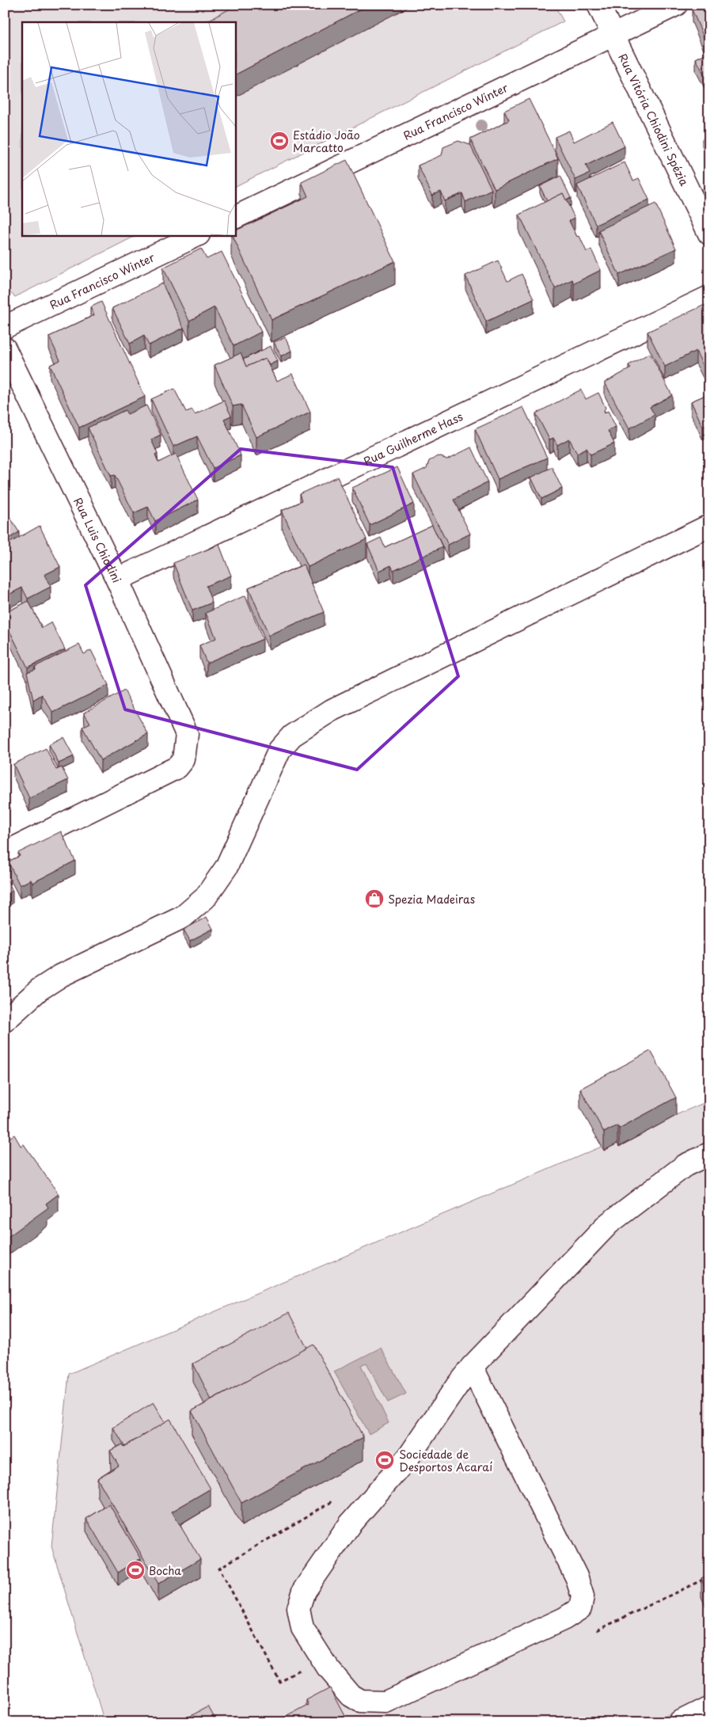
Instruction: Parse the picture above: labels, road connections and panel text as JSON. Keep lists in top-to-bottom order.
{
  "streets": {
    "street": [
      "Rua Francisco Winter",
      "Rua Vitória Chiodini Spézia",
      "Rua Guilherme Hass",
      "Rua Luis Chiodini"
    ]
  },
  "crossings": [
    ["Rua Francisco Winter", "Rua Vitória Chiodini Spézia"],
    ["Rua Guilherme Hass", "Rua Luis Chiodini"]
  ],
  "places": {
    "sports": ["Estádio João Marcatto", "Sociedade de Desportos Acaraí", "Bocha"],
    "shop": ["Spezia Madeiras"]
  }
}
